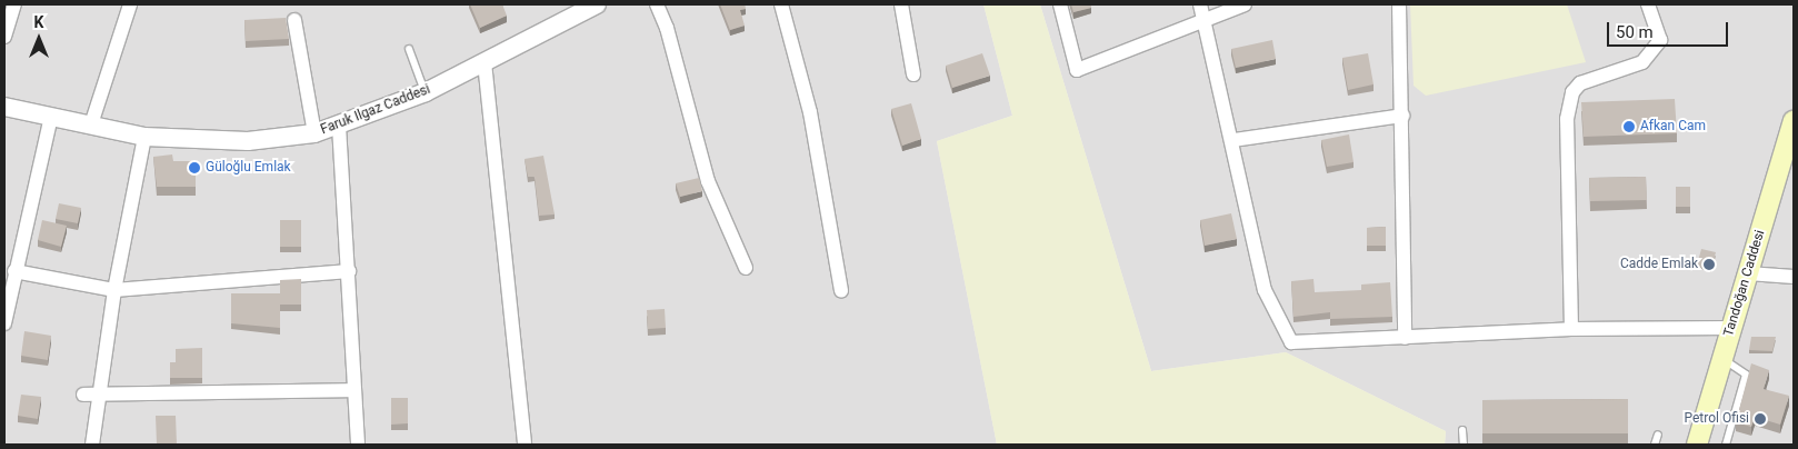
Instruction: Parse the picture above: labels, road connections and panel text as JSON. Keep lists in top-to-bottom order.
{
  "streets": {
    "main road": ["Tandoğan Caddesi"],
    "street": ["Faruk Ilgaz Caddesi"]
  },
  "places": [
    "Afkan Cam",
    "Güloğlu Emlak",
    "Cadde Emlak",
    "Petrol Ofisi"
  ],
  "scale_bar": "50 m",
  "north": "top"
}
